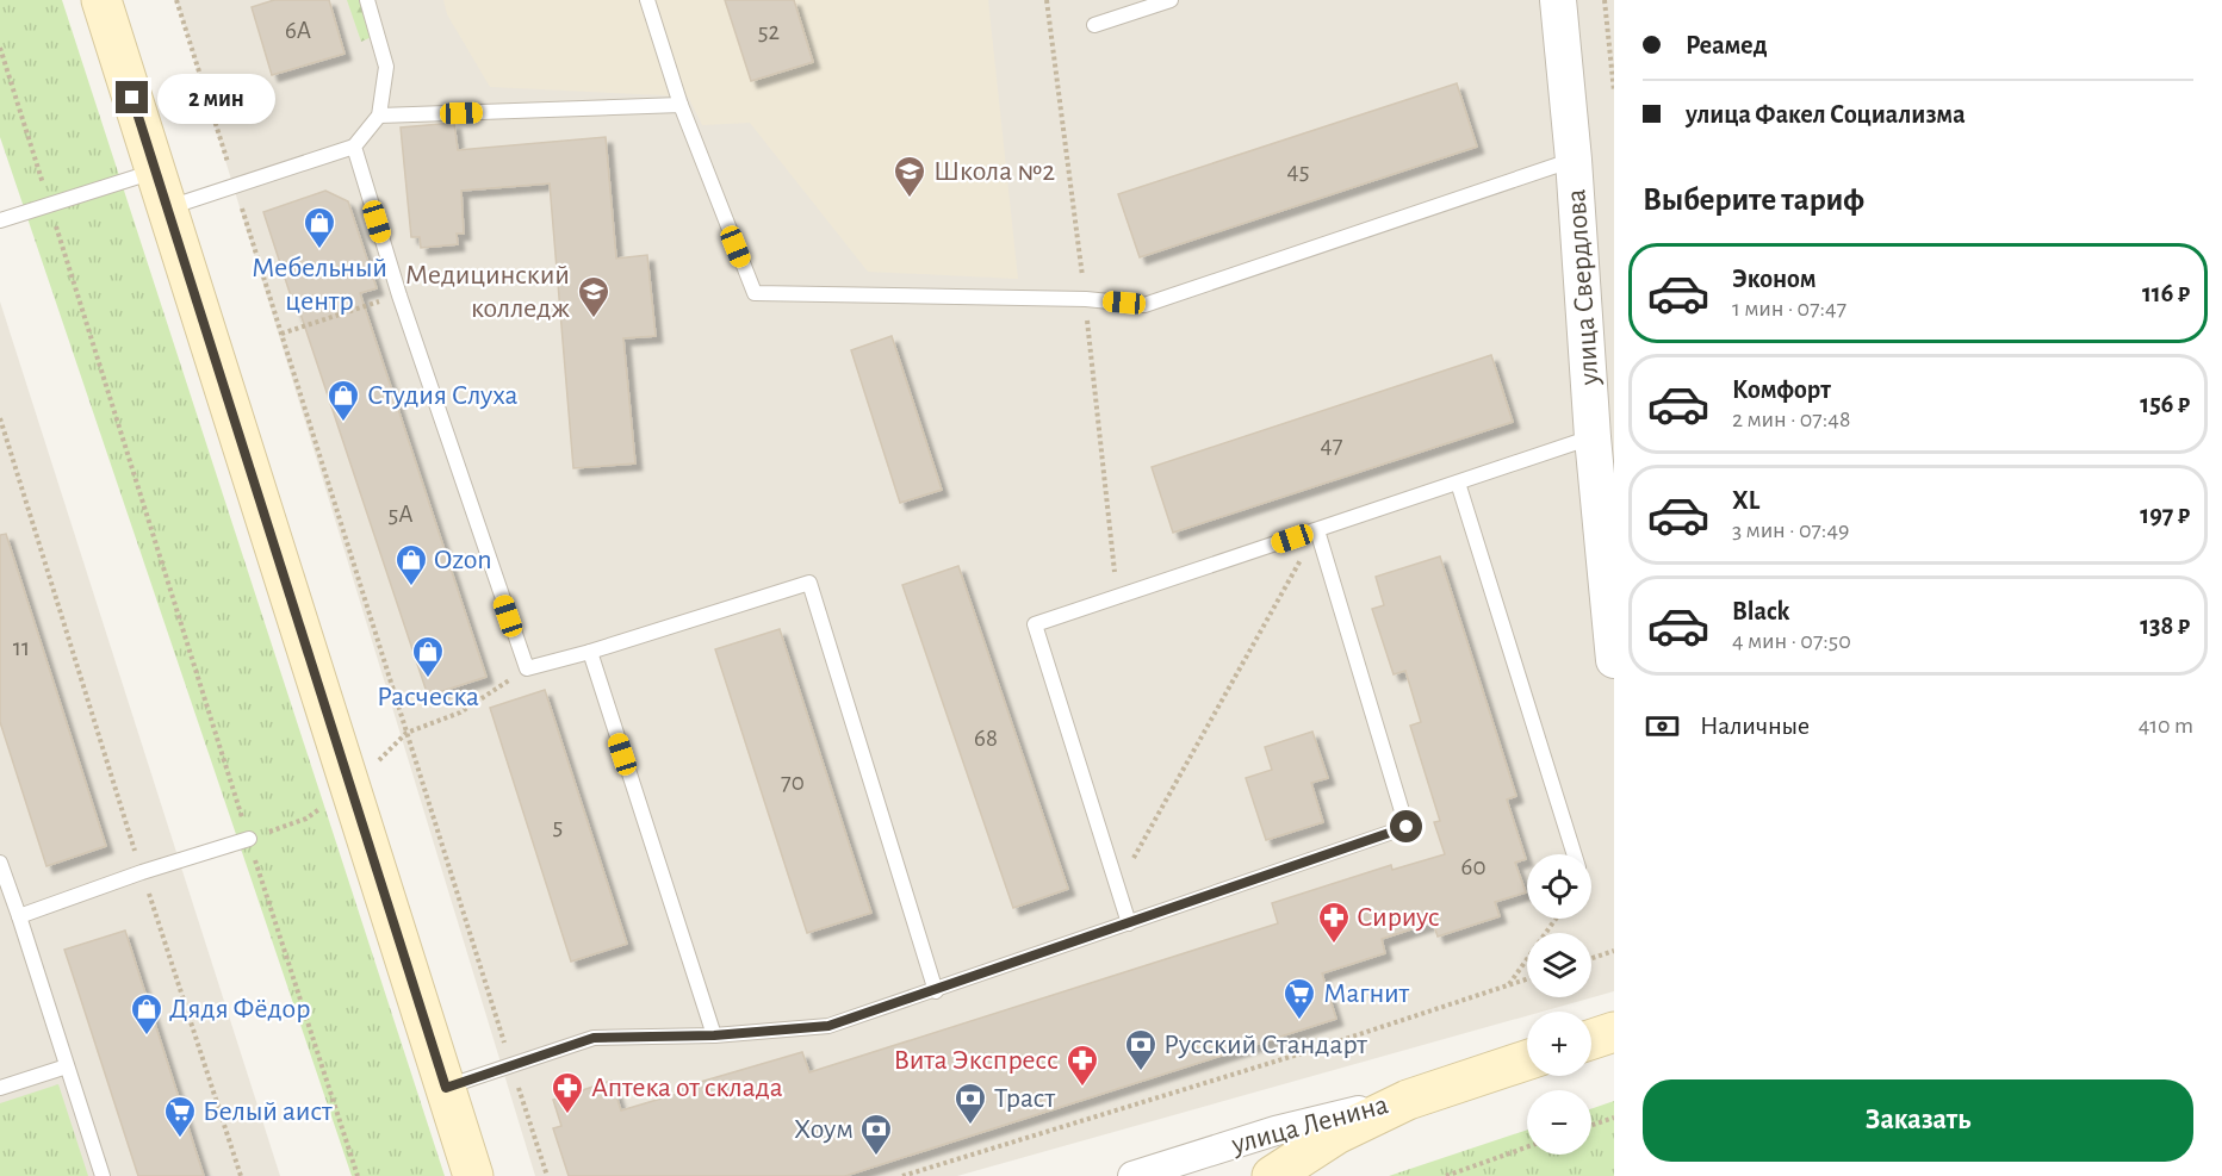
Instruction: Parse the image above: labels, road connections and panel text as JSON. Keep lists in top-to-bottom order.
{
  "streets": {
    "main road": ["улица Ленина"],
    "street": ["улица Свердлова"]
  },
  "places": {
    "school or university": ["Школа №2", "Медицинский колледж"],
    "shop": [
      "Мебельный центр",
      "Студия Слуха",
      "Ozon",
      "Расческа",
      "Дядя Фёдор"
    ],
    "pharmacy": ["Сириус", "Вита Экспресс", "Аптека от склада"],
    "supermarket": ["Магнит", "Белый аист"],
    "bank": ["Русский Стандарт", "Траст", "Хоум"]
  },
  "house_numbers": [
    "6А",
    "52",
    "45",
    "47",
    "5А",
    "11",
    "68",
    "70",
    "5",
    "60"
  ],
  "page": {
    "banner": ["Реамед", "улица Факел Социализма"],
    "bubble": "2 мин",
    "heading": "Выберите тариф",
    "list": [
      {
        "name": "Эконом",
        "note": "1 мин · 07:47",
        "value": "116 ₽"
      },
      {
        "name": "Комфорт",
        "note": "2 мин · 07:48",
        "value": "156 ₽"
      },
      {
        "name": "XL",
        "note": "3 мин · 07:49",
        "value": "197 ₽"
      },
      {
        "name": "Black",
        "note": "4 мин · 07:50",
        "value": "138 ₽"
      }
    ],
    "pay": ["Наличные", "410 m"],
    "map_buttons": ["+", "−"],
    "buttons": "Заказать"
  }
}
